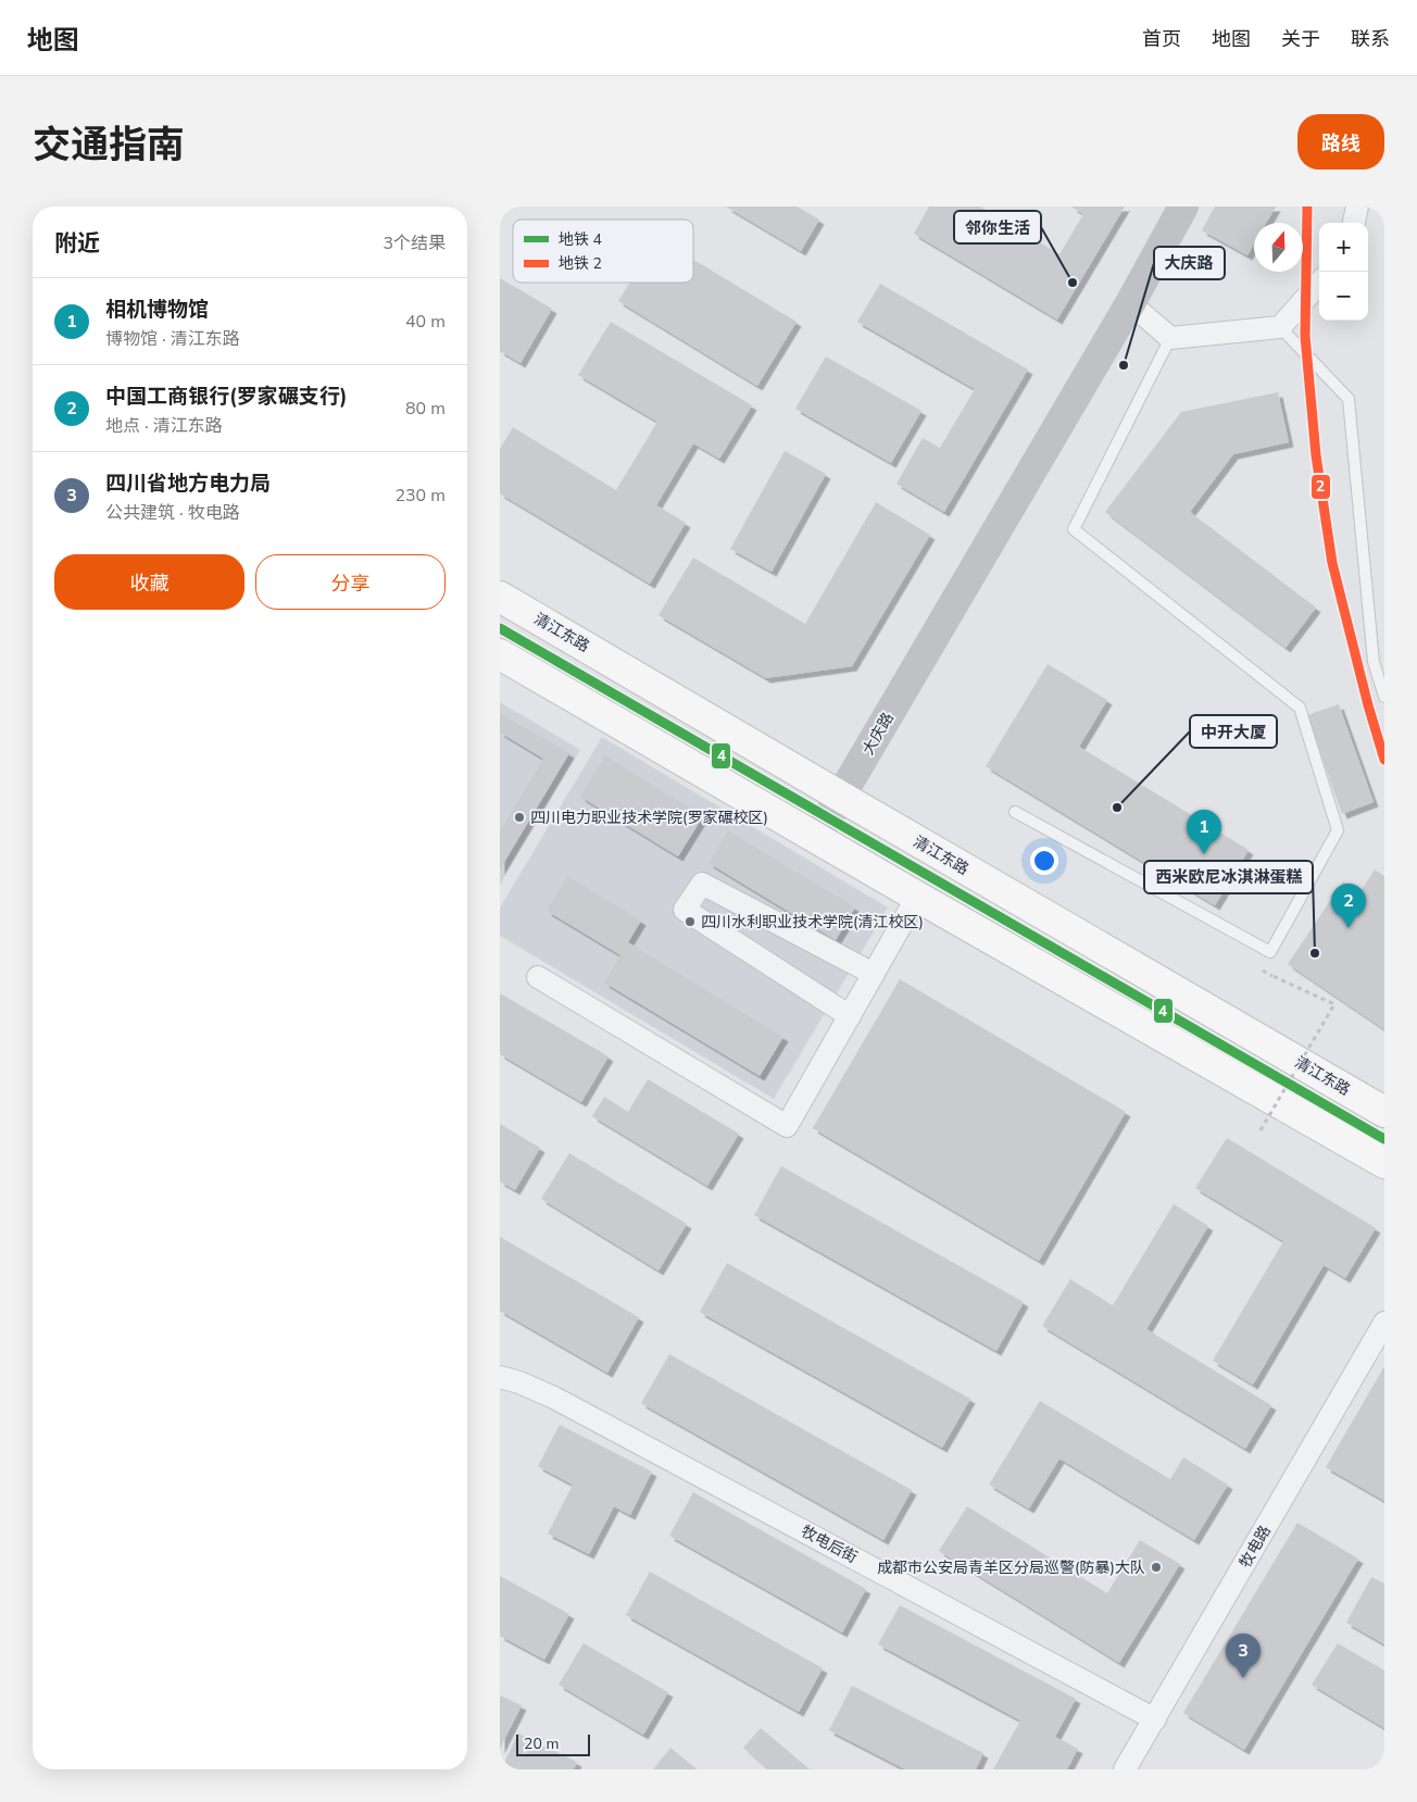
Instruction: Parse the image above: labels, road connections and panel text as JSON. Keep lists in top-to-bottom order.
{
  "streets": {
    "main road": ["清江东路"],
    "street": ["大庆路", "牧电后街", "牧电路"]
  },
  "crossings": [
    ["清江东路", "大庆路"],
    ["牧电后街", "牧电路"]
  ],
  "places": [
    "邻你生活",
    "大庆路",
    "中开大厦",
    "四川电力职业技术学院(罗家碾校区)",
    "四川水利职业技术学院(清江校区)",
    "西米欧尼冰淇淋蛋糕",
    "成都市公安局青羊区分局巡警(防暴)大队"
  ],
  "lines": ["metro line 2", "metro line 4"],
  "legend": ["地铁 4", "地铁 2"],
  "scale_bar": "20 m",
  "north": "top",
  "page": {
    "header": "地图",
    "nav": [
      "首页",
      "地图",
      "关于",
      "联系"
    ],
    "title": "交通指南",
    "buttons": [
      "路线",
      ["收藏", "分享"]
    ],
    "heading": ["附近", "3个结果"],
    "map_buttons": ["+", "−"],
    "list": [
      {
        "mark": "1",
        "name": "相机博物馆",
        "note": "博物馆 · 清江东路",
        "value": "40 m"
      },
      {
        "mark": "2",
        "name": "中国工商银行(罗家碾支行)",
        "note": "地点 · 清江东路",
        "value": "80 m"
      },
      {
        "mark": "3",
        "name": "四川省地方电力局",
        "note": "公共建筑 · 牧电路",
        "value": "230 m"
      }
    ],
    "pins": ["1", "2", "3"],
    "scale": "20 m"
  }
}
